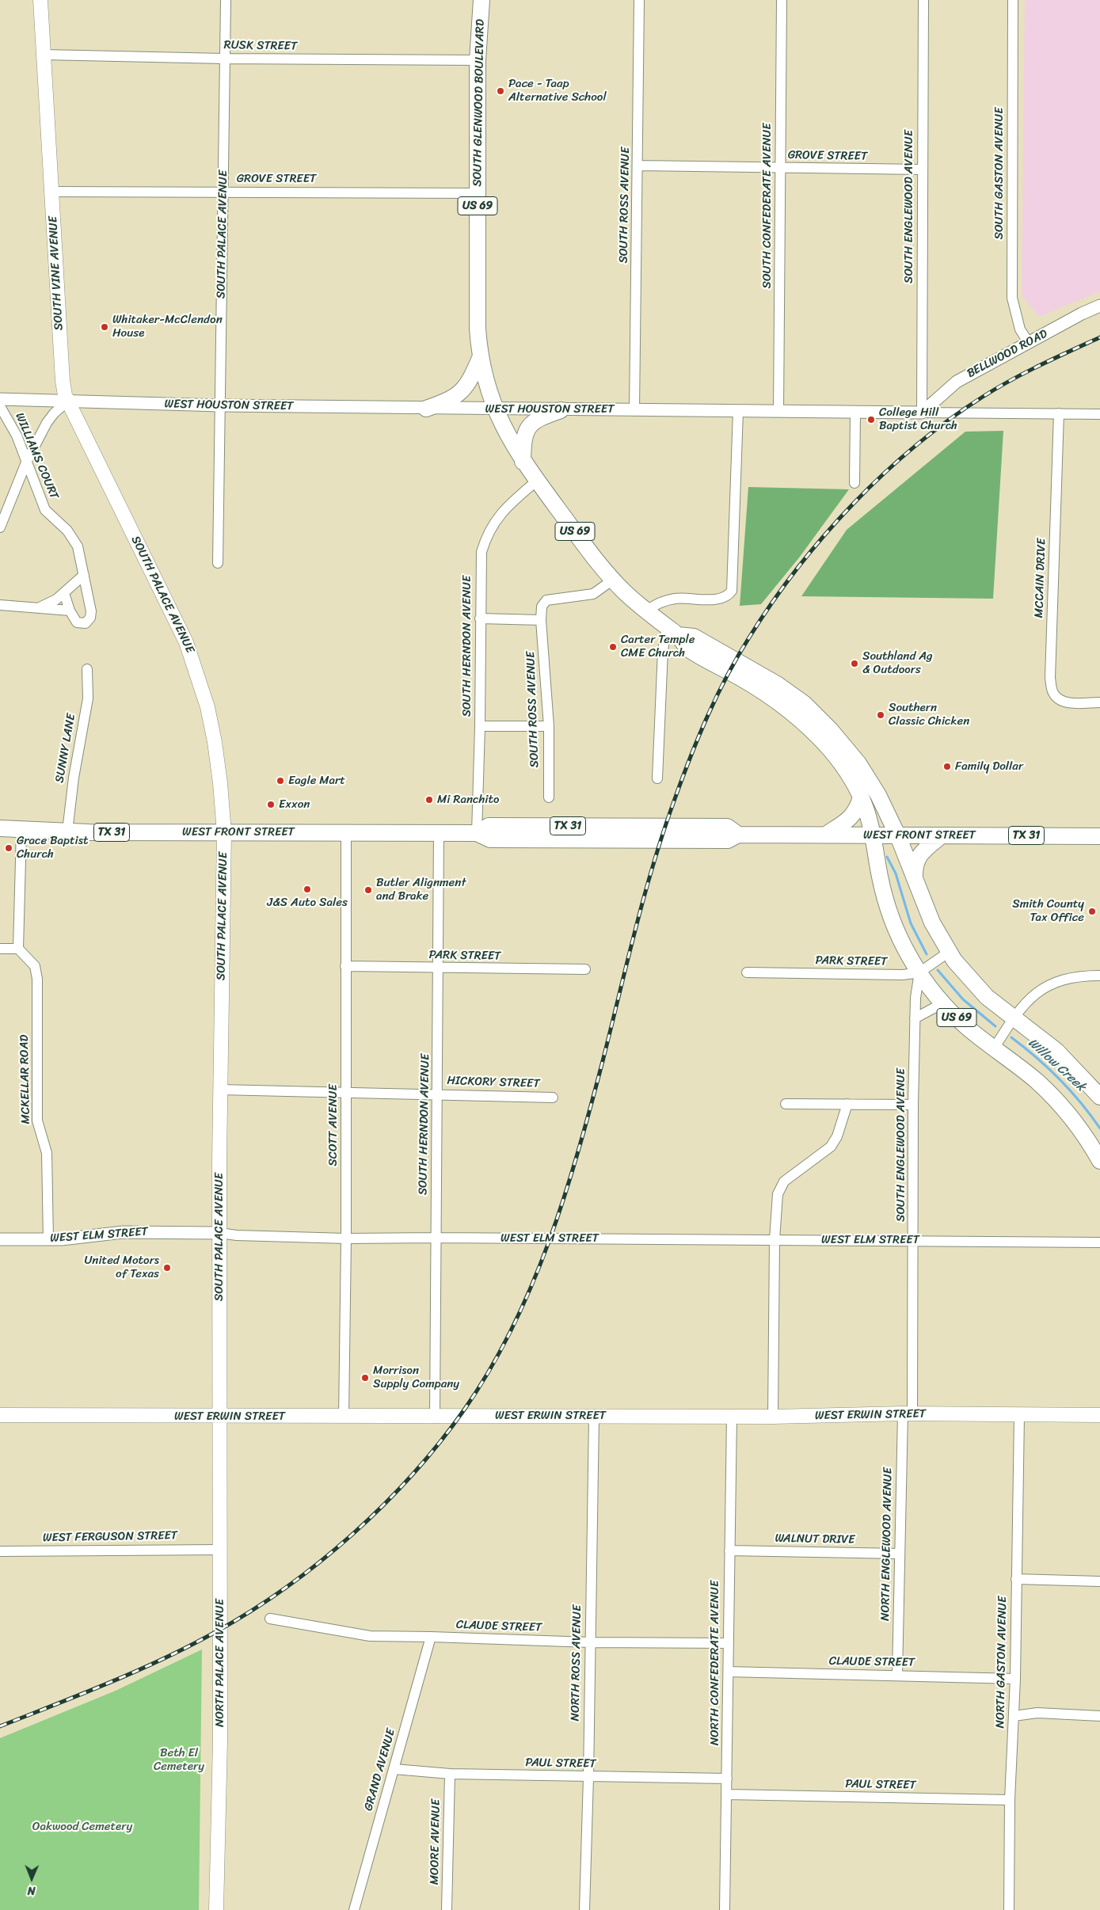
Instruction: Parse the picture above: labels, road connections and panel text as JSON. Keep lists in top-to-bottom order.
{
  "streets": {
    "main road": [
      "SOUTH GLENWOOD BOULEVARD",
      "US 69",
      "SOUTH PALACE AVENUE",
      "SOUTH VINE AVENUE",
      "TX 31",
      "WEST FRONT STREET",
      "WEST ERWIN STREET",
      "NORTH PALACE AVENUE"
    ],
    "street": [
      "RUSK STREET",
      "GROVE STREET",
      "SOUTH GASTON AVENUE",
      "SOUTH ROSS AVENUE",
      "SOUTH CONFEDERATE AVENUE",
      "SOUTH ENGLEWOOD AVENUE",
      "BELLWOOD ROAD",
      "WEST HOUSTON STREET",
      "WILLIAMS COURT",
      "MCCAIN DRIVE",
      "SOUTH HERNDON AVENUE",
      "SUNNY LANE",
      "PARK STREET",
      "MCKELLAR ROAD",
      "HICKORY STREET",
      "SCOTT AVENUE",
      "WEST ELM STREET",
      "WEST FERGUSON STREET",
      "WALNUT DRIVE",
      "NORTH ENGLEWOOD AVENUE",
      "CLAUDE STREET",
      "NORTH GASTON AVENUE",
      "NORTH ROSS AVENUE",
      "NORTH CONFEDERATE AVENUE",
      "PAUL STREET",
      "GRAND AVENUE",
      "MOORE AVENUE"
    ]
  },
  "crossings": [
    ["RUSK STREET", "SOUTH GLENWOOD BOULEVARD"],
    ["RUSK STREET", "SOUTH PALACE AVENUE"],
    ["RUSK STREET", "SOUTH VINE AVENUE"],
    ["SOUTH GLENWOOD BOULEVARD", "GROVE STREET"],
    ["SOUTH GLENWOOD BOULEVARD", "SOUTH ROSS AVENUE"],
    ["SOUTH GLENWOOD BOULEVARD", "SOUTH ENGLEWOOD AVENUE"],
    ["SOUTH GLENWOOD BOULEVARD", "WEST HOUSTON STREET"],
    ["SOUTH GLENWOOD BOULEVARD", "SOUTH HERNDON AVENUE"],
    ["SOUTH GLENWOOD BOULEVARD", "WEST FRONT STREET"],
    ["SOUTH GLENWOOD BOULEVARD", "PARK STREET"],
    ["GROVE STREET", "SOUTH ROSS AVENUE"],
    ["GROVE STREET", "SOUTH CONFEDERATE AVENUE"],
    ["GROVE STREET", "SOUTH ENGLEWOOD AVENUE"],
    ["GROVE STREET", "SOUTH PALACE AVENUE"],
    ["GROVE STREET", "SOUTH VINE AVENUE"],
    ["SOUTH GASTON AVENUE", "BELLWOOD ROAD"],
    ["SOUTH ROSS AVENUE", "WEST HOUSTON STREET"],
    ["SOUTH CONFEDERATE AVENUE", "WEST HOUSTON STREET"],
    ["SOUTH ENGLEWOOD AVENUE", "BELLWOOD ROAD"],
    ["SOUTH ENGLEWOOD AVENUE", "WEST HOUSTON STREET"],
    ["SOUTH ENGLEWOOD AVENUE", "PARK STREET"],
    ["SOUTH ENGLEWOOD AVENUE", "WEST ELM STREET"],
    ["SOUTH ENGLEWOOD AVENUE", "WEST ERWIN STREET"],
    ["SOUTH ENGLEWOOD AVENUE", "NORTH ENGLEWOOD AVENUE"],
    ["SOUTH PALACE AVENUE", "SOUTH VINE AVENUE"],
    ["SOUTH PALACE AVENUE", "WEST HOUSTON STREET"],
    ["SOUTH PALACE AVENUE", "WEST FRONT STREET"],
    ["SOUTH PALACE AVENUE", "HICKORY STREET"],
    ["SOUTH PALACE AVENUE", "WEST ELM STREET"],
    ["SOUTH PALACE AVENUE", "WEST ERWIN STREET"],
    ["SOUTH PALACE AVENUE", "NORTH PALACE AVENUE"],
    ["SOUTH VINE AVENUE", "WEST HOUSTON STREET"],
    ["BELLWOOD ROAD", "WEST HOUSTON STREET"],
    ["WEST HOUSTON STREET", "MCCAIN DRIVE"],
    ["SOUTH HERNDON AVENUE", "WEST FRONT STREET"],
    ["SOUTH HERNDON AVENUE", "PARK STREET"],
    ["SOUTH HERNDON AVENUE", "HICKORY STREET"],
    ["SOUTH HERNDON AVENUE", "WEST ELM STREET"],
    ["SOUTH HERNDON AVENUE", "WEST ERWIN STREET"],
    ["SUNNY LANE", "WEST FRONT STREET"],
    ["WEST FRONT STREET", "SCOTT AVENUE"],
    ["PARK STREET", "SCOTT AVENUE"],
    ["MCKELLAR ROAD", "WEST ELM STREET"],
    ["HICKORY STREET", "SCOTT AVENUE"],
    ["SCOTT AVENUE", "WEST ELM STREET"],
    ["SCOTT AVENUE", "WEST ERWIN STREET"],
    ["WEST ERWIN STREET", "NORTH ENGLEWOOD AVENUE"],
    ["WEST ERWIN STREET", "NORTH GASTON AVENUE"],
    ["WEST ERWIN STREET", "NORTH PALACE AVENUE"],
    ["WEST ERWIN STREET", "NORTH ROSS AVENUE"],
    ["WEST ERWIN STREET", "NORTH CONFEDERATE AVENUE"],
    ["WEST FERGUSON STREET", "NORTH PALACE AVENUE"],
    ["WALNUT DRIVE", "NORTH ENGLEWOOD AVENUE"],
    ["WALNUT DRIVE", "NORTH CONFEDERATE AVENUE"],
    ["NORTH ENGLEWOOD AVENUE", "CLAUDE STREET"],
    ["CLAUDE STREET", "NORTH GASTON AVENUE"],
    ["CLAUDE STREET", "NORTH ROSS AVENUE"],
    ["CLAUDE STREET", "NORTH CONFEDERATE AVENUE"],
    ["CLAUDE STREET", "GRAND AVENUE"],
    ["NORTH GASTON AVENUE", "PAUL STREET"],
    ["NORTH ROSS AVENUE", "PAUL STREET"],
    ["NORTH CONFEDERATE AVENUE", "PAUL STREET"],
    ["PAUL STREET", "GRAND AVENUE"],
    ["PAUL STREET", "MOORE AVENUE"]
  ],
  "water": ["Willow Creek"],
  "parks": ["Beth El Cemetery", "Oakwood Cemetery"],
  "places": [
    "Pace - Taap Alternative School",
    "Whitaker-McClendon House",
    "College Hill Baptist Church",
    "Carter Temple CME Church",
    "Southland Ag & Outdoors",
    "Southern Classic Chicken",
    "Family Dollar",
    "Eagle Mart",
    "Mi Ranchito",
    "Exxon",
    "Grace Baptist Church",
    "J&S Auto Sales",
    "Butler Alignment and Brake",
    "Smith County Tax Office",
    "United Motors of Texas",
    "Morrison Supply Company"
  ],
  "north": "bottom"
}
